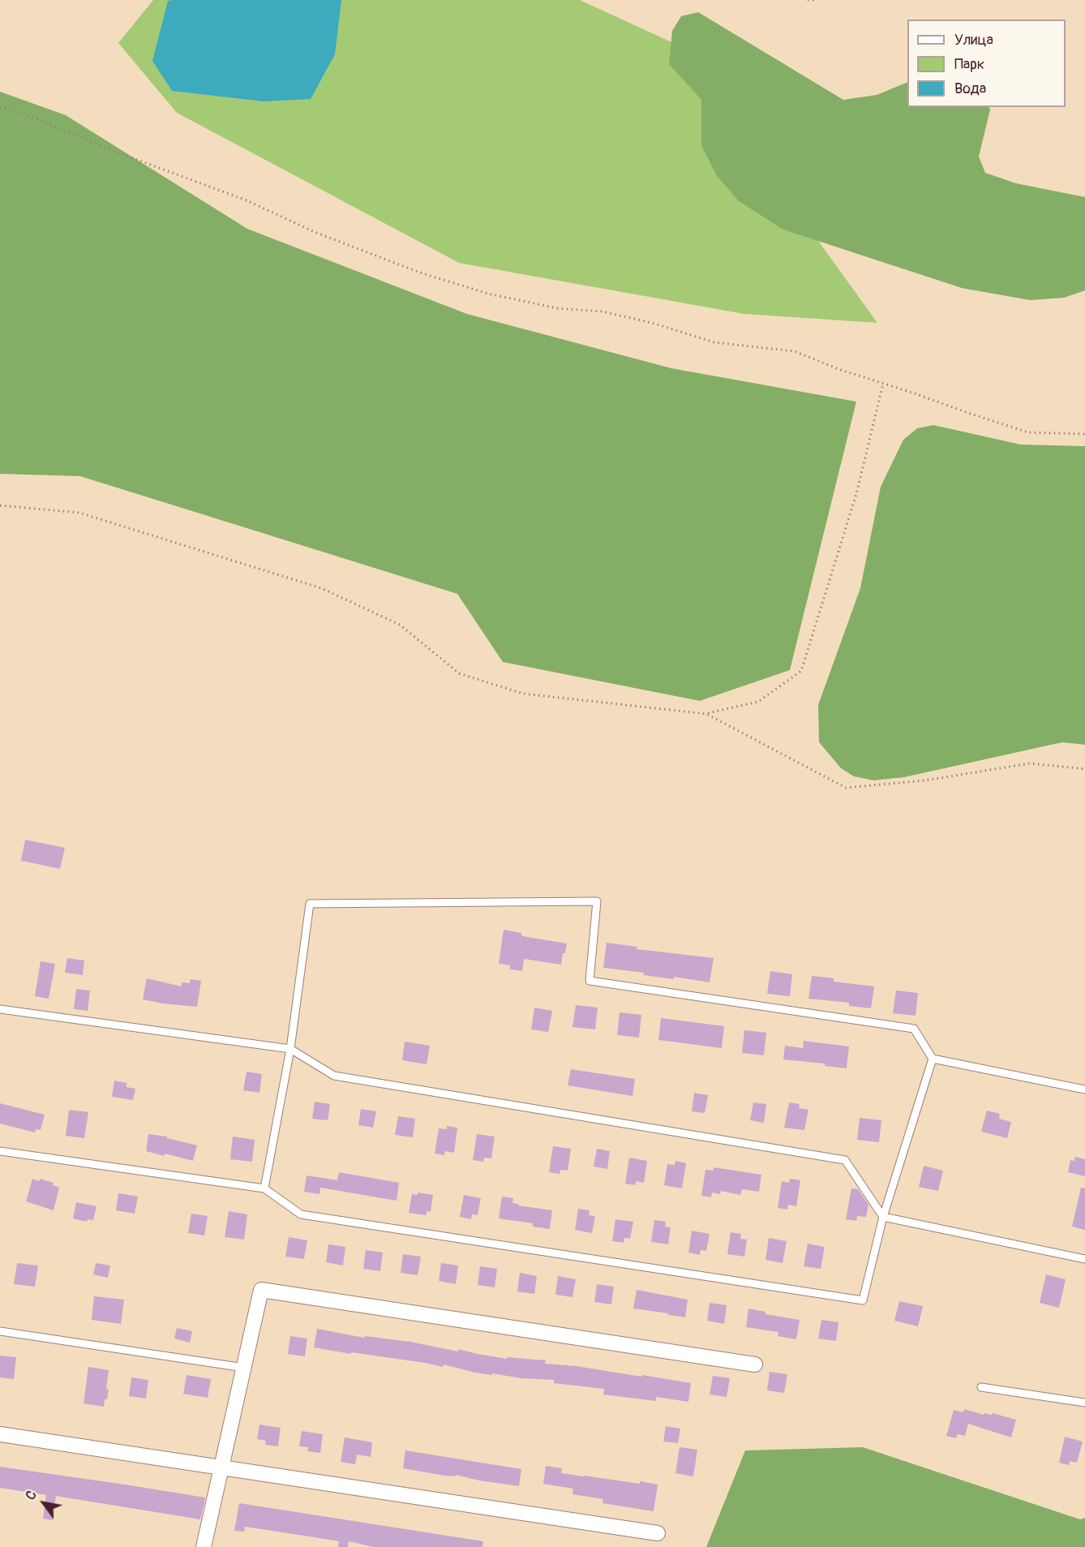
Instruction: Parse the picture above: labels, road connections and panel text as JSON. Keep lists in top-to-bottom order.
{
  "legend": ["Улица", "Парк", "Вода"],
  "north": "top left"
}
